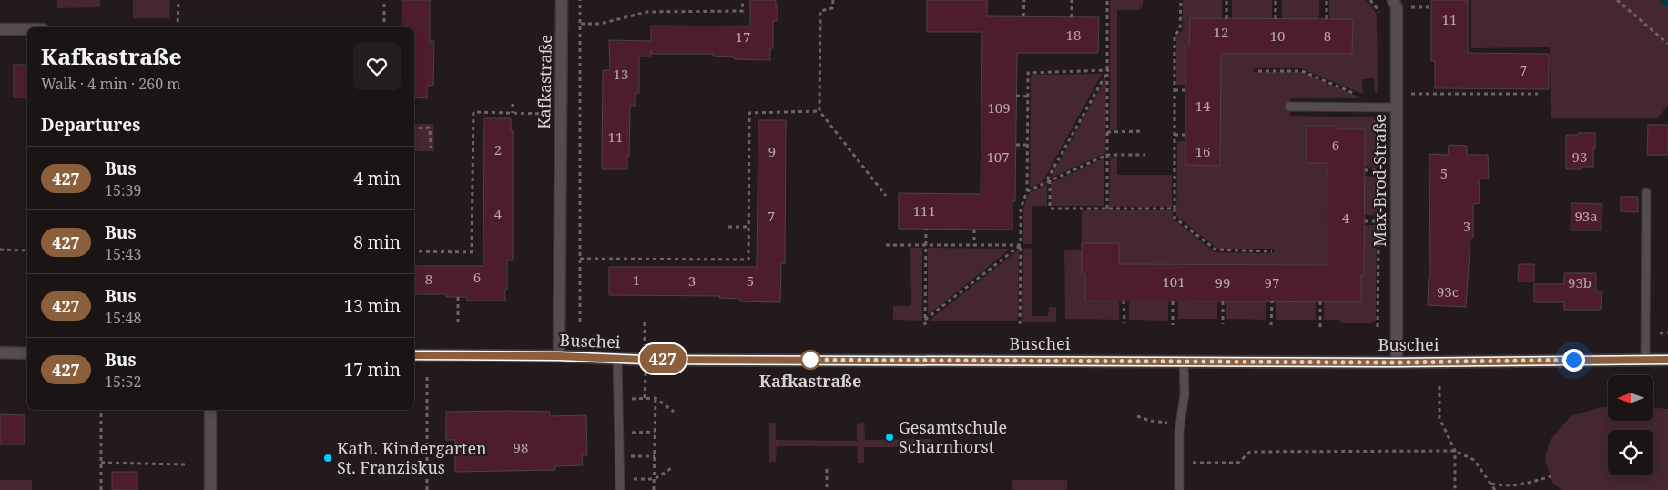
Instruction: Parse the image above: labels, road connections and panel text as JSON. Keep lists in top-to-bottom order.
{
  "streets": {
    "street": ["Kafkastraße", "Max-Brod-Straße", "Buschei"]
  },
  "crossings": [
    ["Kafkastraße", "Buschei"],
    ["Max-Brod-Straße", "Buschei"]
  ],
  "places": ["Kafkastraße", "Gesamtschule Scharnhorst", "Kath. Kindergarten St. Franziskus"],
  "lines": ["bus line 427"],
  "house_numbers": [
    "11",
    "12",
    "18",
    "10",
    "8",
    "17",
    "7",
    "13",
    "14",
    "109",
    "11",
    "6",
    "2",
    "9",
    "16",
    "107",
    "93",
    "5",
    "111",
    "4",
    "7",
    "93a",
    "4",
    "3",
    "6",
    "8",
    "1",
    "3",
    "5",
    "101",
    "99",
    "97",
    "93b",
    "93c",
    "98"
  ],
  "north": "left",
  "page": {
    "on_map": "427",
    "heading": [
      ["Kafkastraße", "Walk · 4 min · 260 m"],
      "Departures"
    ],
    "list": [
      {
        "mark": "427",
        "name": "Bus",
        "note": "15:39",
        "value": "4 min"
      },
      {
        "mark": "427",
        "name": "Bus",
        "note": "15:43",
        "value": "8 min"
      },
      {
        "mark": "427",
        "name": "Bus",
        "note": "15:48",
        "value": "13 min"
      },
      {
        "mark": "427",
        "name": "Bus",
        "note": "15:52",
        "value": "17 min"
      }
    ]
  }
}
